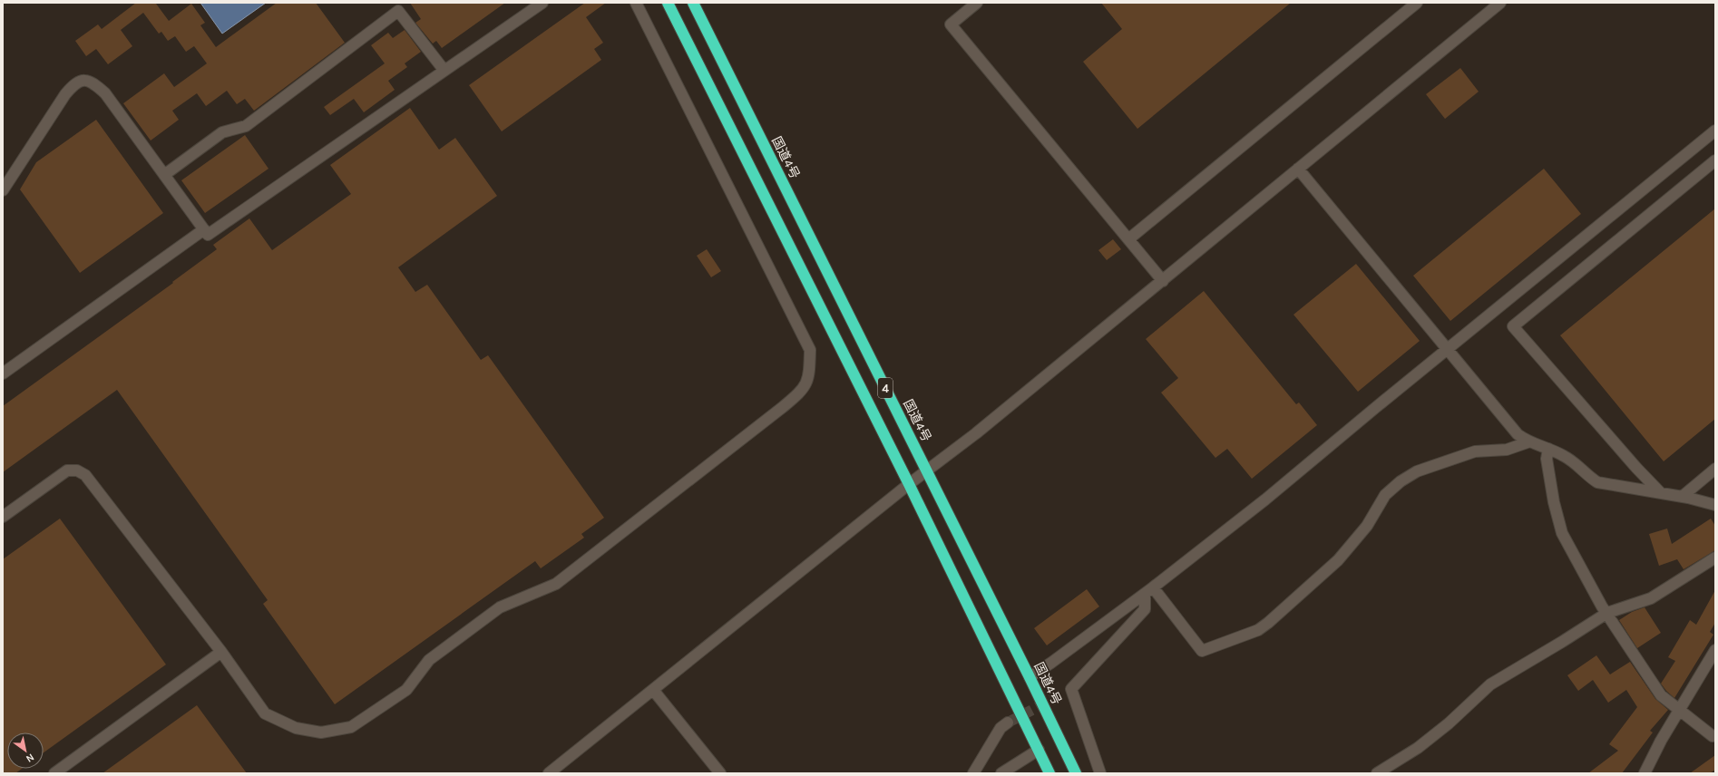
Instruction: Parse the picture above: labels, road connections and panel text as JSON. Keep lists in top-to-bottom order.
{
  "streets": {
    "highway": ["国道4号", "4"]
  },
  "north": "bottom right"
}
